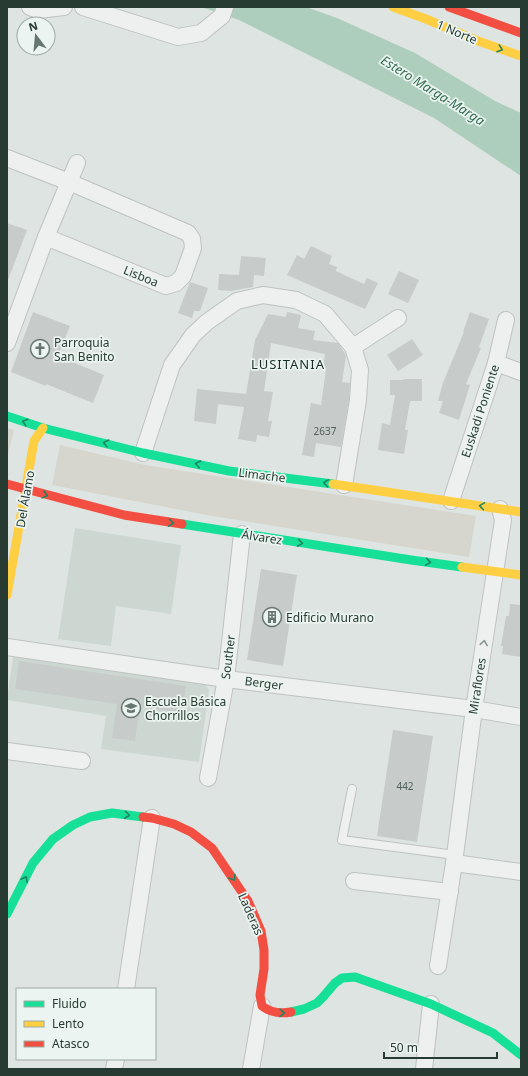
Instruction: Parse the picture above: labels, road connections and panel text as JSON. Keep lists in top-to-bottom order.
{
  "streets": {
    "main road": [
      "1 Norte",
      "Limache",
      "Del Álamo",
      "Álvarez",
      "Laderas"
    ],
    "street": [
      "Lisboa",
      "Euskadi Poniente",
      "Souther",
      "Berger",
      "Miraflores"
    ]
  },
  "crossings": [
    ["Euskadi Poniente", "Limache"],
    ["Limache", "Del Álamo"],
    ["Limache", "Miraflores"],
    ["Del Álamo", "Álvarez"],
    ["Álvarez", "Souther"],
    ["Álvarez", "Miraflores"],
    ["Souther", "Berger"],
    ["Berger", "Miraflores"]
  ],
  "one_way": ["Limache", "Álvarez"],
  "districts": ["LUSITANIA"],
  "water": ["Estero Marga-Marga"],
  "places": {
    "church": ["Parroquia San Benito"],
    "building": ["Edificio Murano"],
    "school or university": ["Escuela Básica Chorrillos"]
  },
  "house_numbers": ["2637", "442"],
  "legend": ["Fluido", "Lento", "Atasco"],
  "scale_bar": "50 m",
  "north": "top"
}
